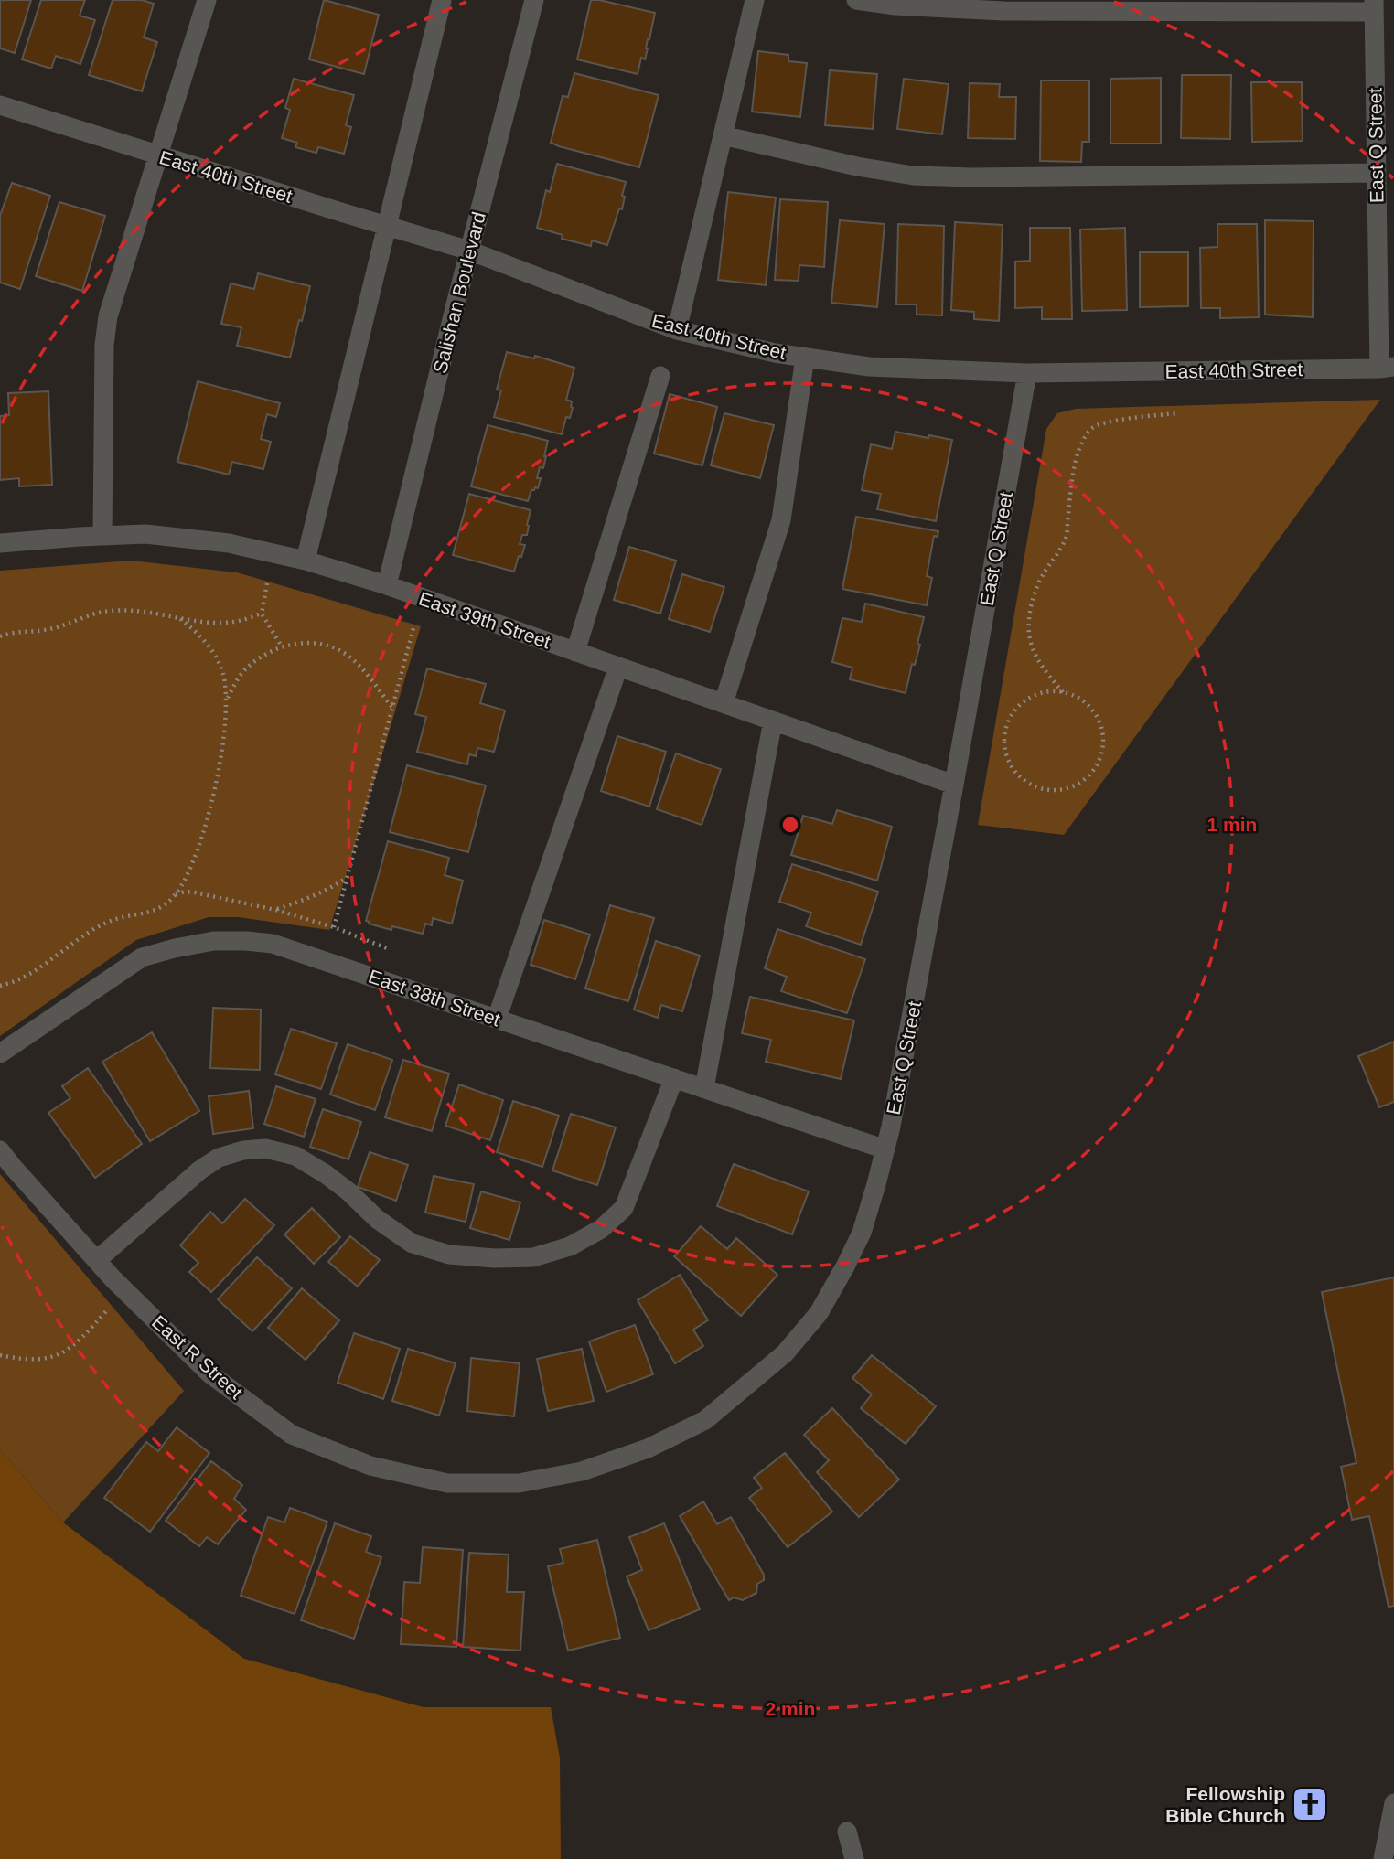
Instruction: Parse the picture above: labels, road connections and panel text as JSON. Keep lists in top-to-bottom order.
{
  "streets": {
    "street": [
      "East Q Street",
      "East 40th Street",
      "Salishan Boulevard",
      "East 39th Street",
      "East 38th Street",
      "East R Street"
    ]
  },
  "crossings": [
    ["East Q Street", "East 40th Street"],
    ["East Q Street", "East 39th Street"],
    ["East Q Street", "East 38th Street"],
    ["East Q Street", "East R Street"],
    ["East 40th Street", "Salishan Boulevard"],
    ["Salishan Boulevard", "East 39th Street"]
  ],
  "places": {
    "church": ["Fellowship Bible Church"]
  },
  "rings": ["1 min", "2 min"]
}
